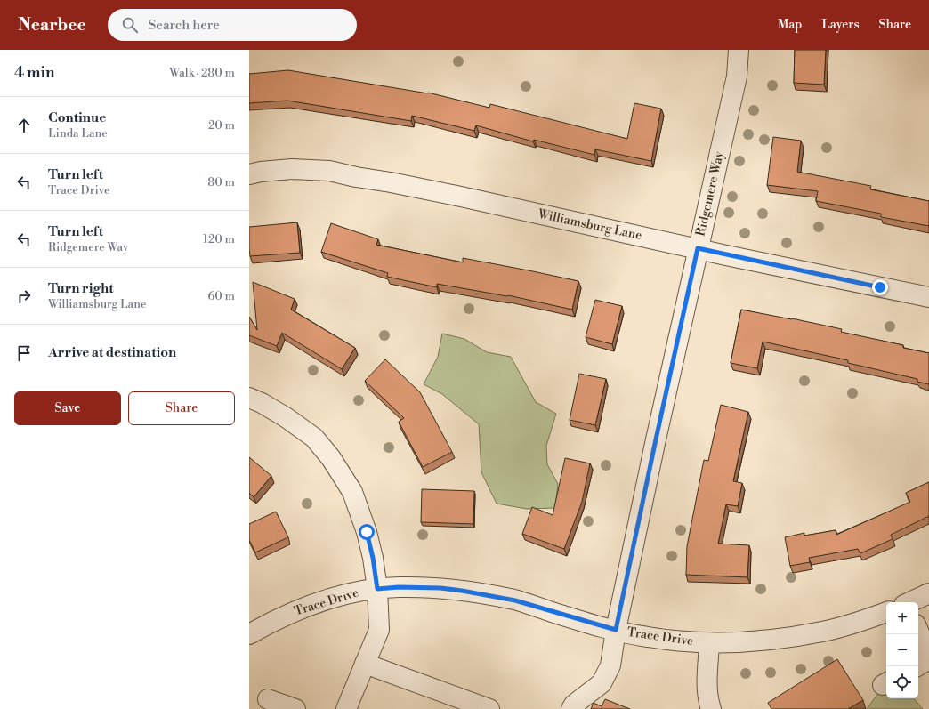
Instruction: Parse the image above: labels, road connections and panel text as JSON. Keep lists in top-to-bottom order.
{
  "streets": {
    "street": ["Ridgemere Way", "Williamsburg Lane", "Trace Drive"]
  },
  "crossings": [
    ["Ridgemere Way", "Williamsburg Lane"],
    ["Ridgemere Way", "Trace Drive"]
  ],
  "page": {
    "header": "Nearbee",
    "search": "Search here",
    "nav": ["Map", "Layers", "Share"],
    "heading": ["4 min", "Walk · 280 m"],
    "list": [
      ["Continue", "Linda Lane", "20 m"],
      ["Turn left", "Trace Drive", "80 m"],
      ["Turn left", "Ridgemere Way", "120 m"],
      ["Turn right", "Williamsburg Lane", "60 m"],
      "Arrive at destination"
    ],
    "buttons": ["Save", "Share"],
    "map_buttons": ["+", "−"]
  }
}
